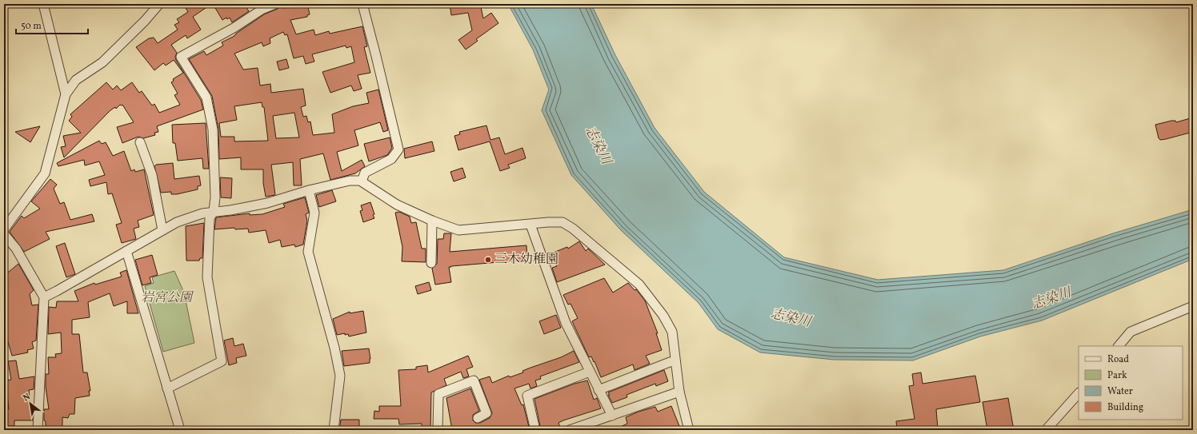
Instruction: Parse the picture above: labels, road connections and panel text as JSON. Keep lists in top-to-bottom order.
{
  "water": ["志染川"],
  "parks": ["岩宮公園"],
  "places": ["三木幼稚園"],
  "legend": [
    "Road",
    "Park",
    "Water",
    "Building"
  ],
  "scale_bar": "50 m",
  "north": "top left"
}
